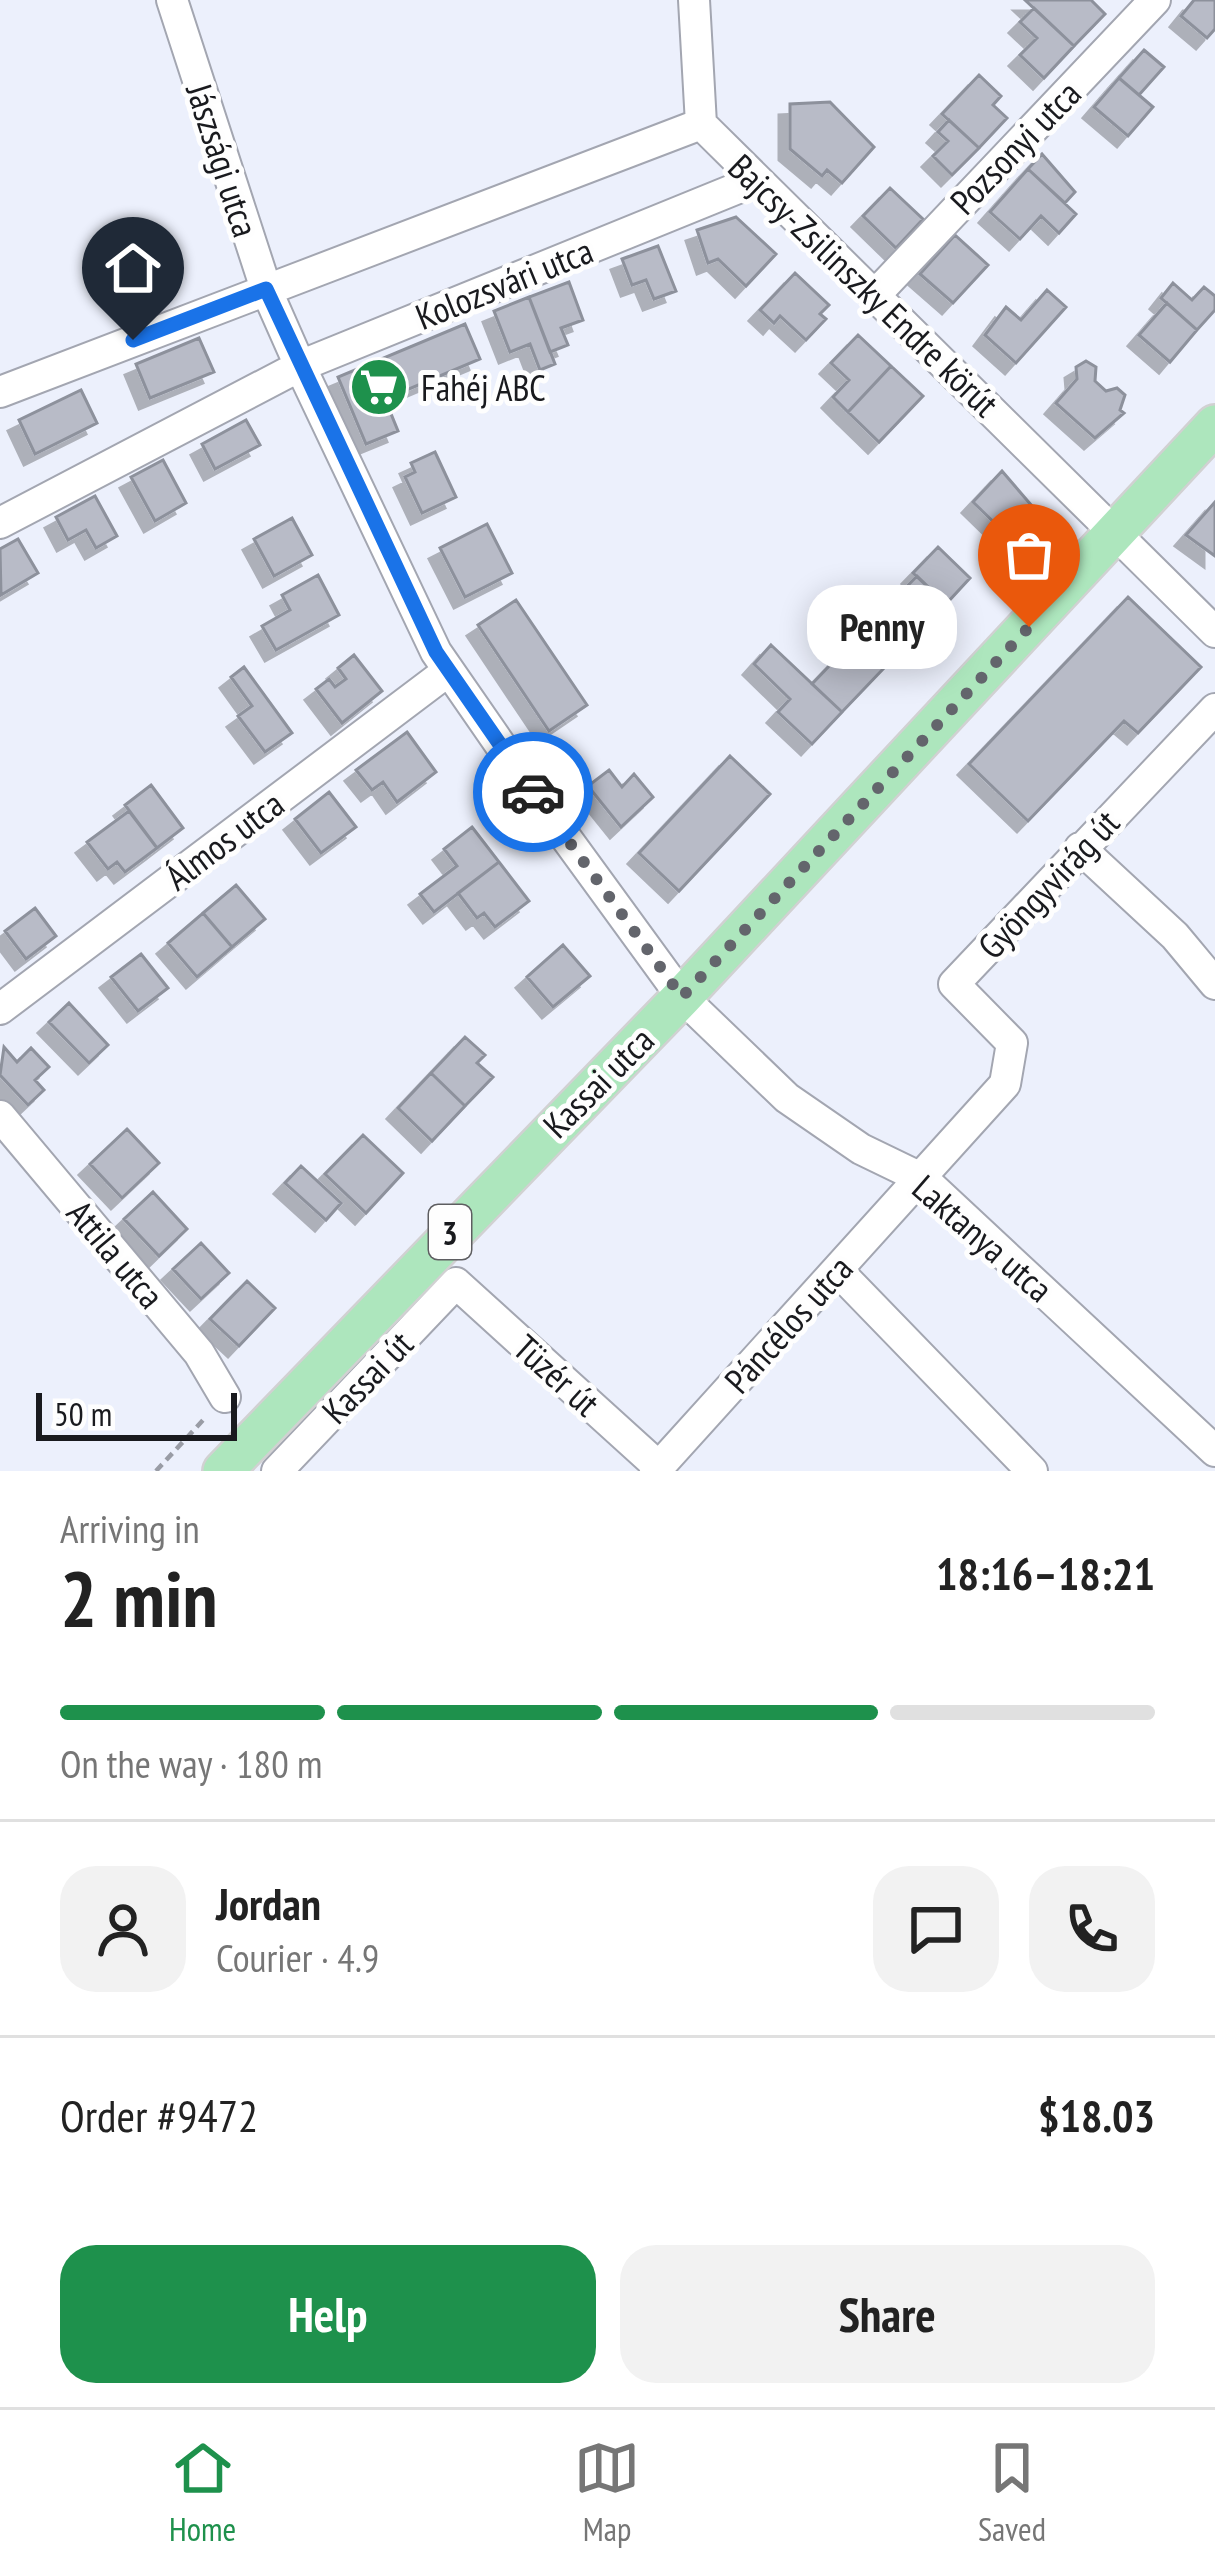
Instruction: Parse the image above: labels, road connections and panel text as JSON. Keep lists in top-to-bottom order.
{
  "streets": {
    "main road": ["Kassai utca", "3"],
    "street": [
      "Pozsonyi utca",
      "Jászsági utca",
      "Kolozsvári utca",
      "Bajcsy-Zsilinszky Endre körút",
      "Álmos utca",
      "Gyöngyvirág út",
      "Laktanya utca",
      "Attila utca",
      "Páncélos utca",
      "Tüzér út",
      "Kassai út"
    ]
  },
  "crossings": [
    ["Pozsonyi utca", "Bajcsy-Zsilinszky Endre körút"],
    ["Jászsági utca", "Kolozsvári utca"],
    ["Jászsági utca", "Álmos utca"],
    ["Jászsági utca", "Kassai utca"],
    ["Jászsági utca", "Laktanya utca"],
    ["Kolozsvári utca", "Bajcsy-Zsilinszky Endre körút"],
    ["Bajcsy-Zsilinszky Endre körút", "Kassai utca"],
    ["Gyöngyvirág út", "Laktanya utca"],
    ["Gyöngyvirág út", "Páncélos utca"],
    ["Kassai utca", "Laktanya utca"],
    ["Laktanya utca", "Páncélos utca"],
    ["Páncélos utca", "Tüzér út"],
    ["Tüzér út", "Kassai út"]
  ],
  "places": {
    "supermarket": ["Fahéj ABC"],
    "other": ["Penny"]
  },
  "scale_bar": "50 m",
  "page": {
    "bubble": "Penny",
    "scale": "50 m",
    "heading": ["2 min", "Arriving in", "18:16–18:21"],
    "panel": [
      "Jordan",
      "Courier · 4.9",
      "Order #9472",
      "$18.03"
    ],
    "bar": "On the way · 180 m",
    "buttons": ["Help", "Share"],
    "tabs": ["Home", "Map", "Saved"]
  }
}
